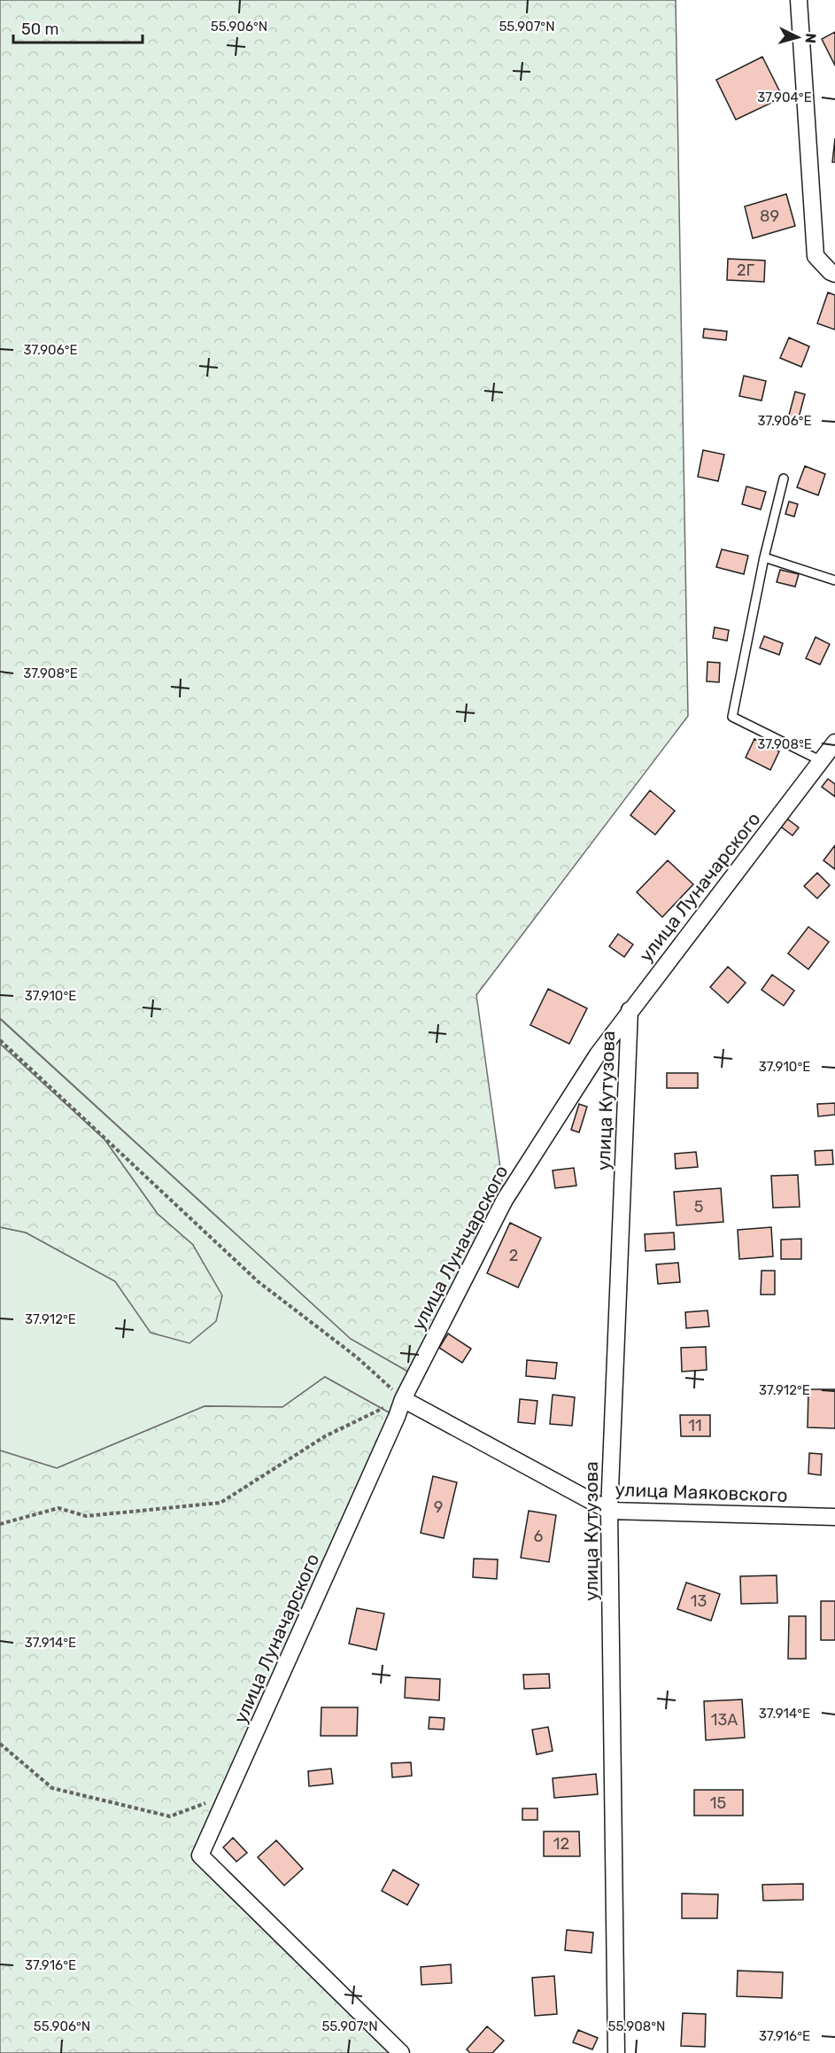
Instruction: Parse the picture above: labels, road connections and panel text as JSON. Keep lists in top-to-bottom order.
{
  "streets": {
    "street": ["улица Луначарского", "улица Кутузова", "улица Маяковского"]
  },
  "crossings": [
    ["улица Луначарского", "улица Кутузова"],
    ["улица Луначарского", "улица Маяковского"],
    ["улица Кутузова", "улица Маяковского"]
  ],
  "house_numbers": [
    "89",
    "2Г",
    "5",
    "2",
    "11",
    "9",
    "6",
    "13",
    "13А",
    "15",
    "12"
  ],
  "scale_bar": "50 m",
  "north": "right",
  "coordinates": [
    "55.906°N",
    "55.907°N",
    "37.904°E",
    "37.906°E",
    "37.908°E",
    "37.910°E",
    "37.912°E",
    "37.914°E",
    "37.916°E",
    "55.908°N"
  ]
}
